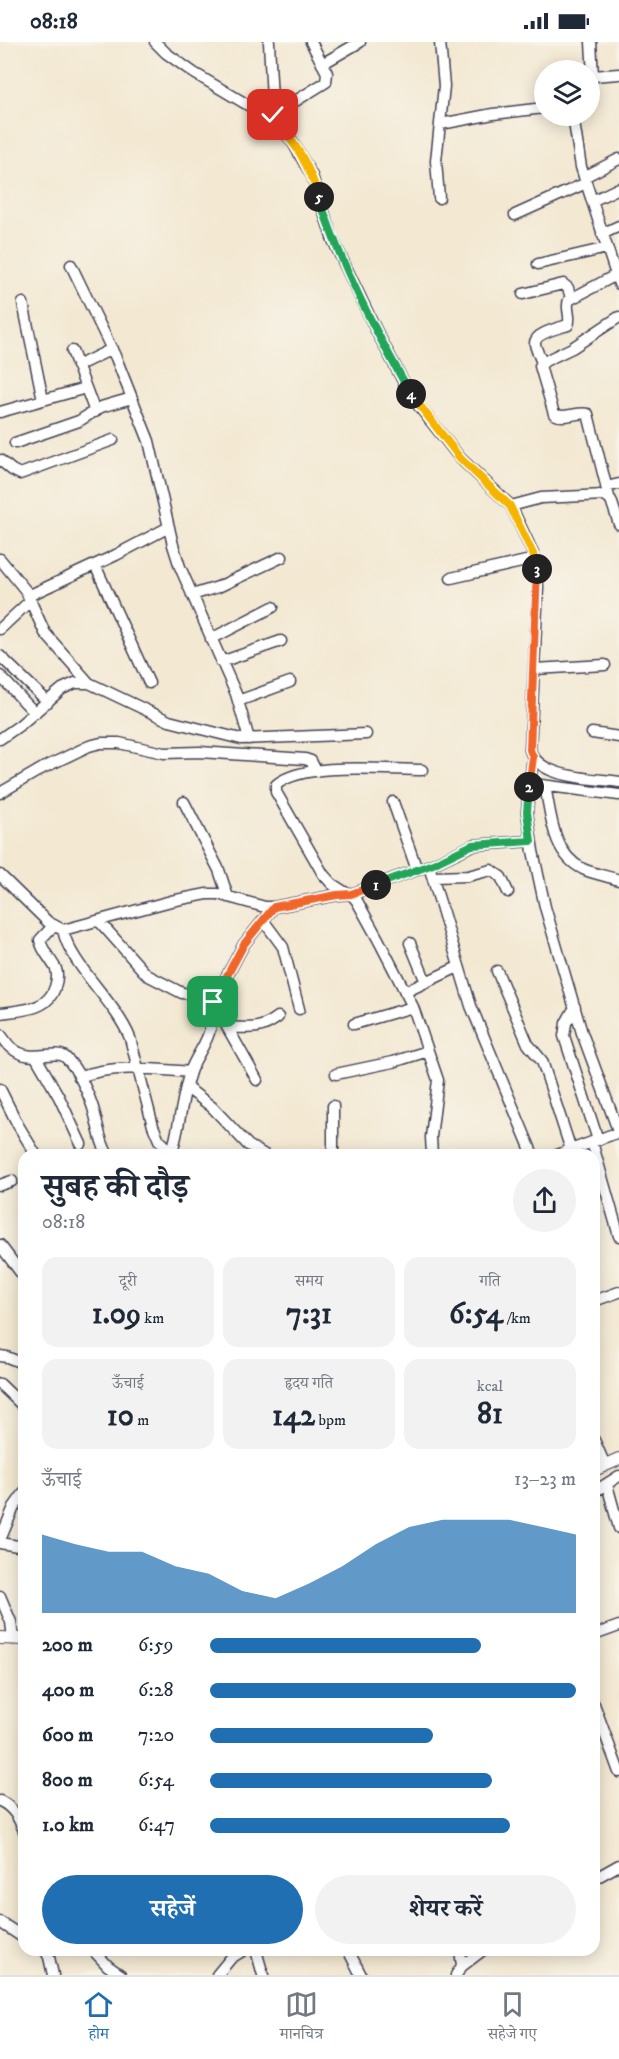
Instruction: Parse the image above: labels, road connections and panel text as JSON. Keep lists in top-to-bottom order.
{
  "page": {
    "status": "08:18",
    "pins": [
      "5",
      "4",
      "3",
      "2",
      "1"
    ],
    "heading": ["सुबह की दौड़", "08:18"],
    "stats": [
      ["दूरी", "1.09 km"],
      ["समय", "7:31"],
      ["गति", "6:54 /km"],
      ["ऊँचाई", "10 m"],
      ["हृदय गति", "142 bpm"],
      ["kcal", "81"]
    ],
    "chart": ["ऊँचाई", "13–23 m"],
    "list": [
      {
        "name": "200 m",
        "note": "6:59"
      },
      {
        "name": "400 m",
        "note": "6:28"
      },
      {
        "name": "600 m",
        "note": "7:20"
      },
      {
        "name": "800 m",
        "note": "6:54"
      },
      {
        "name": "1.0 km",
        "note": "6:47"
      }
    ],
    "buttons": ["सहेजें", "शेयर करें"],
    "tabs": ["होम", "मानचित्र", "सहेजे गए"]
  }
}
